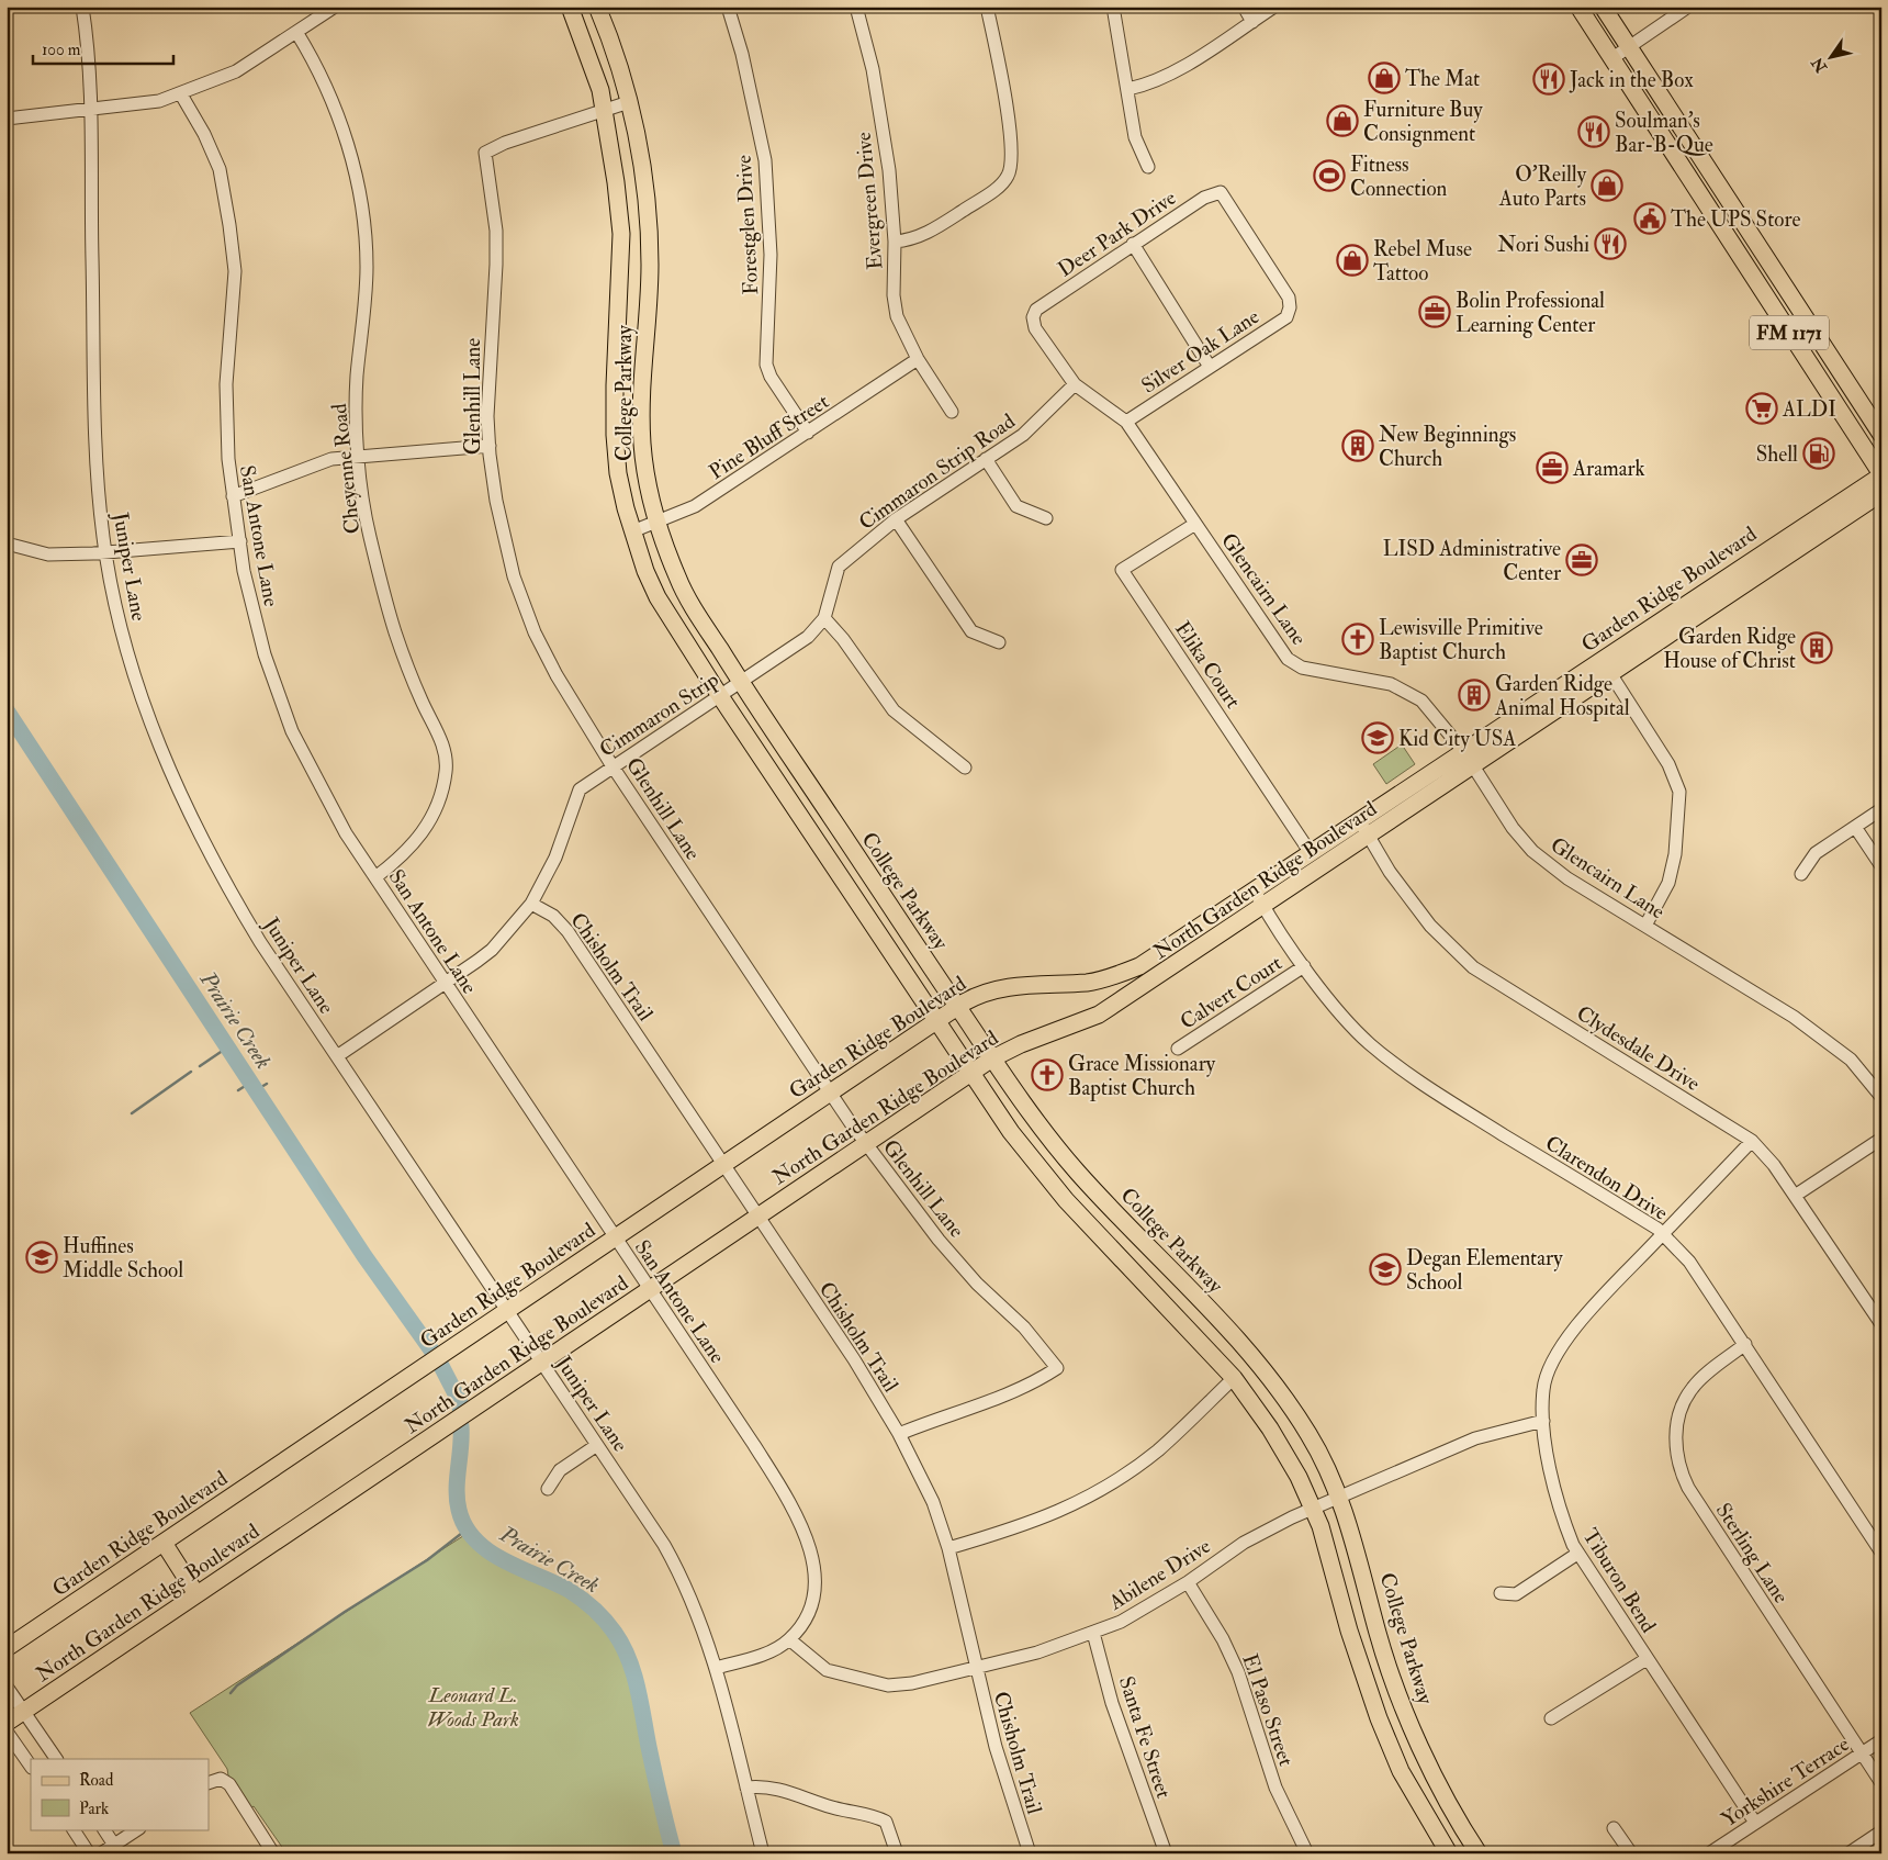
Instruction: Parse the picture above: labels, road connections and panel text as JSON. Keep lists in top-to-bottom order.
{
  "streets": {
    "main road": [
      "FM 1171",
      "College Parkway",
      "Garden Ridge Boulevard",
      "North Garden Ridge Boulevard"
    ],
    "street": [
      "Evergreen Drive",
      "Forestglen Drive",
      "Deer Park Drive",
      "Silver Oak Lane",
      "Glenhill Lane",
      "Pine Bluff Street",
      "Cheyenne Road",
      "Cimmaron Strip Road",
      "San Antone Lane",
      "Juniper Lane",
      "Glencairn Lane",
      "Elika Court",
      "Cimmaron Strip",
      "Chisholm Trail",
      "Calvert Court",
      "Clydesdale Drive",
      "Clarendon Drive",
      "Sterling Lane",
      "Abilene Drive",
      "Tiburon Bend",
      "El Paso Street",
      "Santa Fe Street",
      "Yorkshire Terrace"
    ]
  },
  "crossings": [
    ["Evergreen Drive", "Pine Bluff Street"],
    ["Forestglen Drive", "Pine Bluff Street"],
    ["Deer Park Drive", "Silver Oak Lane"],
    ["Deer Park Drive", "Glencairn Lane"],
    ["FM 1171", "Garden Ridge Boulevard"],
    ["Silver Oak Lane", "Glencairn Lane"],
    ["College Parkway", "Glenhill Lane"],
    ["College Parkway", "Pine Bluff Street"],
    ["College Parkway", "Cimmaron Strip Road"],
    ["College Parkway", "Garden Ridge Boulevard"],
    ["College Parkway", "Cimmaron Strip"],
    ["College Parkway", "North Garden Ridge Boulevard"],
    ["College Parkway", "Abilene Drive"],
    ["Glenhill Lane", "Garden Ridge Boulevard"],
    ["Glenhill Lane", "Cimmaron Strip"],
    ["Glenhill Lane", "North Garden Ridge Boulevard"],
    ["Glenhill Lane", "Chisholm Trail"],
    ["Cheyenne Road", "San Antone Lane"],
    ["Cimmaron Strip Road", "Glencairn Lane"],
    ["Cimmaron Strip Road", "Cimmaron Strip"],
    ["San Antone Lane", "Juniper Lane"],
    ["San Antone Lane", "Garden Ridge Boulevard"],
    ["San Antone Lane", "Cimmaron Strip"],
    ["San Antone Lane", "North Garden Ridge Boulevard"],
    ["San Antone Lane", "Abilene Drive"],
    ["Juniper Lane", "Garden Ridge Boulevard"],
    ["Juniper Lane", "Cimmaron Strip"],
    ["Juniper Lane", "North Garden Ridge Boulevard"],
    ["Glencairn Lane", "Garden Ridge Boulevard"],
    ["Glencairn Lane", "Elika Court"],
    ["Glencairn Lane", "North Garden Ridge Boulevard"],
    ["Garden Ridge Boulevard", "Elika Court"],
    ["Garden Ridge Boulevard", "Chisholm Trail"],
    ["Garden Ridge Boulevard", "Clydesdale Drive"],
    ["Garden Ridge Boulevard", "Clarendon Drive"],
    ["Cimmaron Strip", "Chisholm Trail"],
    ["North Garden Ridge Boulevard", "Chisholm Trail"],
    ["North Garden Ridge Boulevard", "Clydesdale Drive"],
    ["North Garden Ridge Boulevard", "Clarendon Drive"],
    ["Chisholm Trail", "Abilene Drive"],
    ["Calvert Court", "Clarendon Drive"],
    ["Clydesdale Drive", "Tiburon Bend"],
    ["Clarendon Drive", "Sterling Lane"],
    ["Clarendon Drive", "Tiburon Bend"],
    ["Sterling Lane", "Yorkshire Terrace"],
    ["Abilene Drive", "Tiburon Bend"],
    ["Abilene Drive", "El Paso Street"],
    ["Abilene Drive", "Santa Fe Street"],
    ["Tiburon Bend", "Yorkshire Terrace"]
  ],
  "water": ["Prairie Creek"],
  "parks": ["Leonard L. Woods Park"],
  "places": {
    "shop": [
      "The Mat",
      "Furniture Buy Consignment",
      "O'Reilly Auto Parts",
      "Rebel Muse Tattoo"
    ],
    "restaurant": ["Jack in the Box", "Soulman's Bar-B-Que", "Nori Sushi"],
    "sports": ["Fitness Connection"],
    "public building": ["The UPS Store"],
    "office": ["Bolin Professional Learning Center", "Aramark", "LISD Administrative Center"],
    "supermarket": ["ALDI"],
    "building": ["New Beginnings Church", "Garden Ridge House of Christ", "Garden Ridge Animal Hospital"],
    "fuel station": ["Shell"],
    "church": ["Lewisville Primitive Baptist Church", "Grace Missionary Baptist Church"],
    "school or university": ["Kid City USA", "Huffines Middle School", "Degan Elementary School"]
  },
  "legend": ["Road", "Park"],
  "scale_bar": "100 m",
  "north": "bottom left"
}
